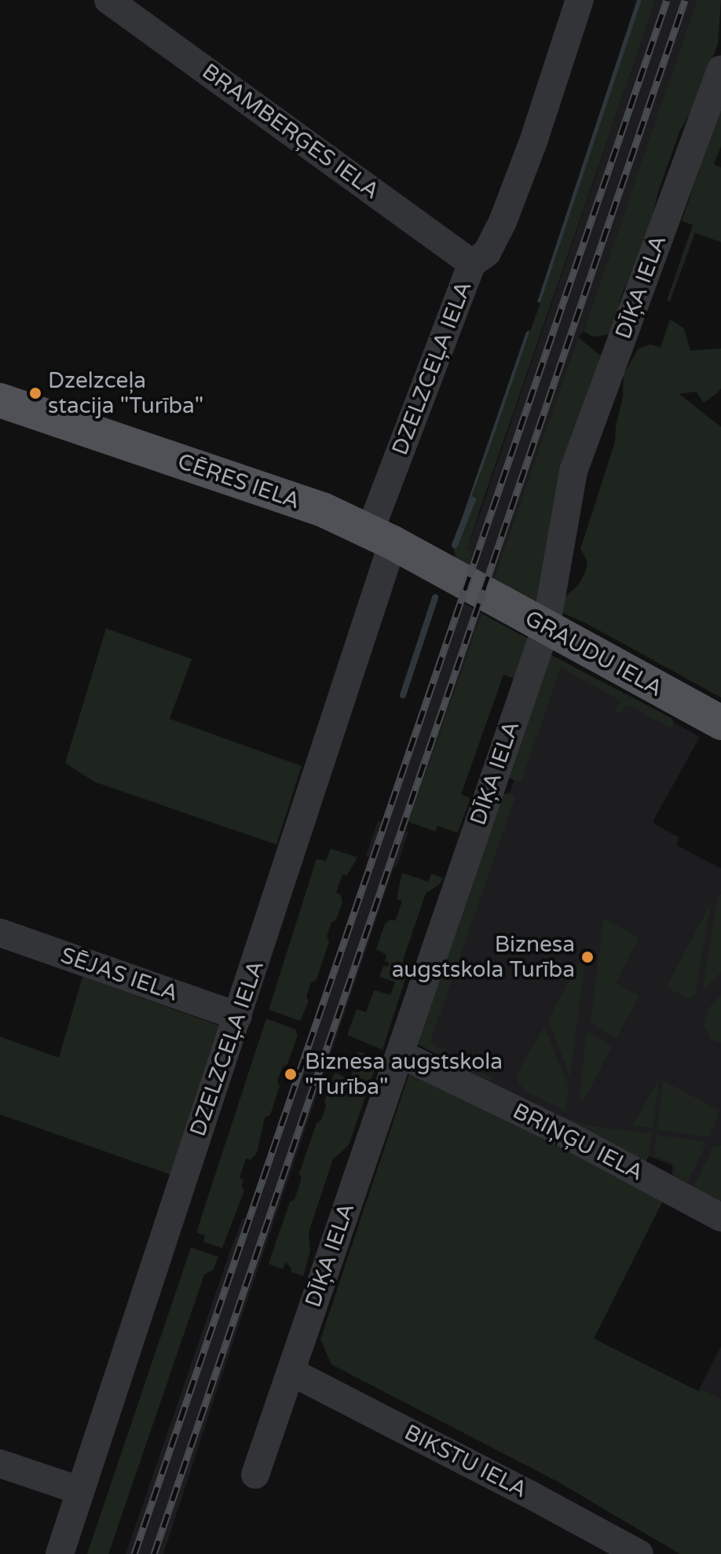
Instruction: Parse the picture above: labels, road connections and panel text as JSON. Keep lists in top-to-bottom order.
{
  "streets": {
    "main road": ["CĒRES IELA", "GRAUDU IELA"],
    "street": [
      "BRAMBERĢES IELA",
      "DĪĶA IELA",
      "DZELZCEĻA IELA",
      "SĒJAS IELA",
      "BRIŅĢU IELA",
      "BIKSTU IELA"
    ]
  },
  "crossings": [
    ["BRAMBERĢES IELA", "DZELZCEĻA IELA"],
    ["DĪĶA IELA", "GRAUDU IELA"],
    ["DĪĶA IELA", "BRIŅĢU IELA"],
    ["DĪĶA IELA", "BIKSTU IELA"],
    ["DZELZCEĻA IELA", "CĒRES IELA"],
    ["DZELZCEĻA IELA", "SĒJAS IELA"],
    ["CĒRES IELA", "GRAUDU IELA"]
  ],
  "places": ["Dzelzceļa stacija \"Turība\"", "Biznesa augstskola Turība", "Biznesa augstskola \"Turība\""]
}
